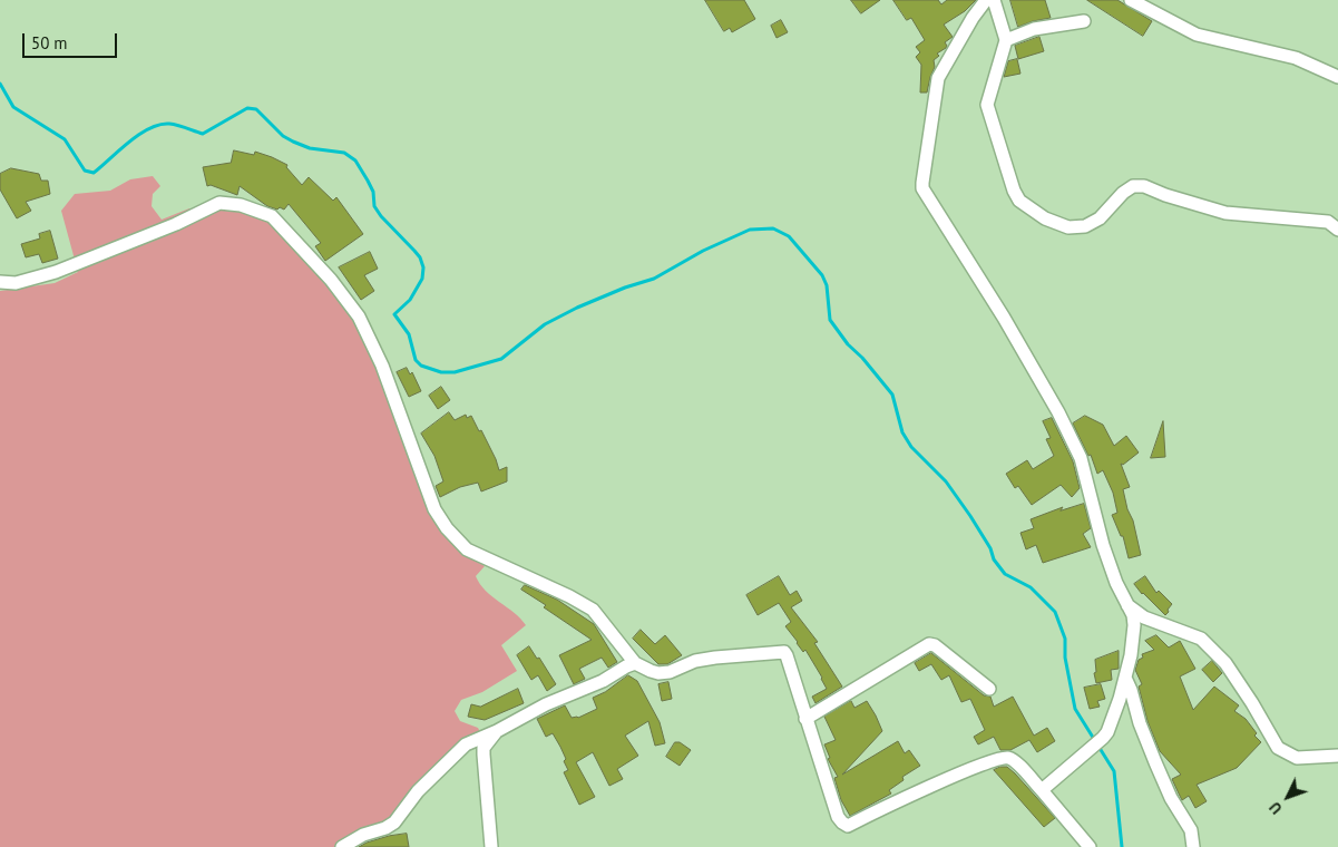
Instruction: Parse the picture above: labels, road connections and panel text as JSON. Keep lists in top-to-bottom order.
{
  "scale_bar": "50 m",
  "north": "bottom left"
}
